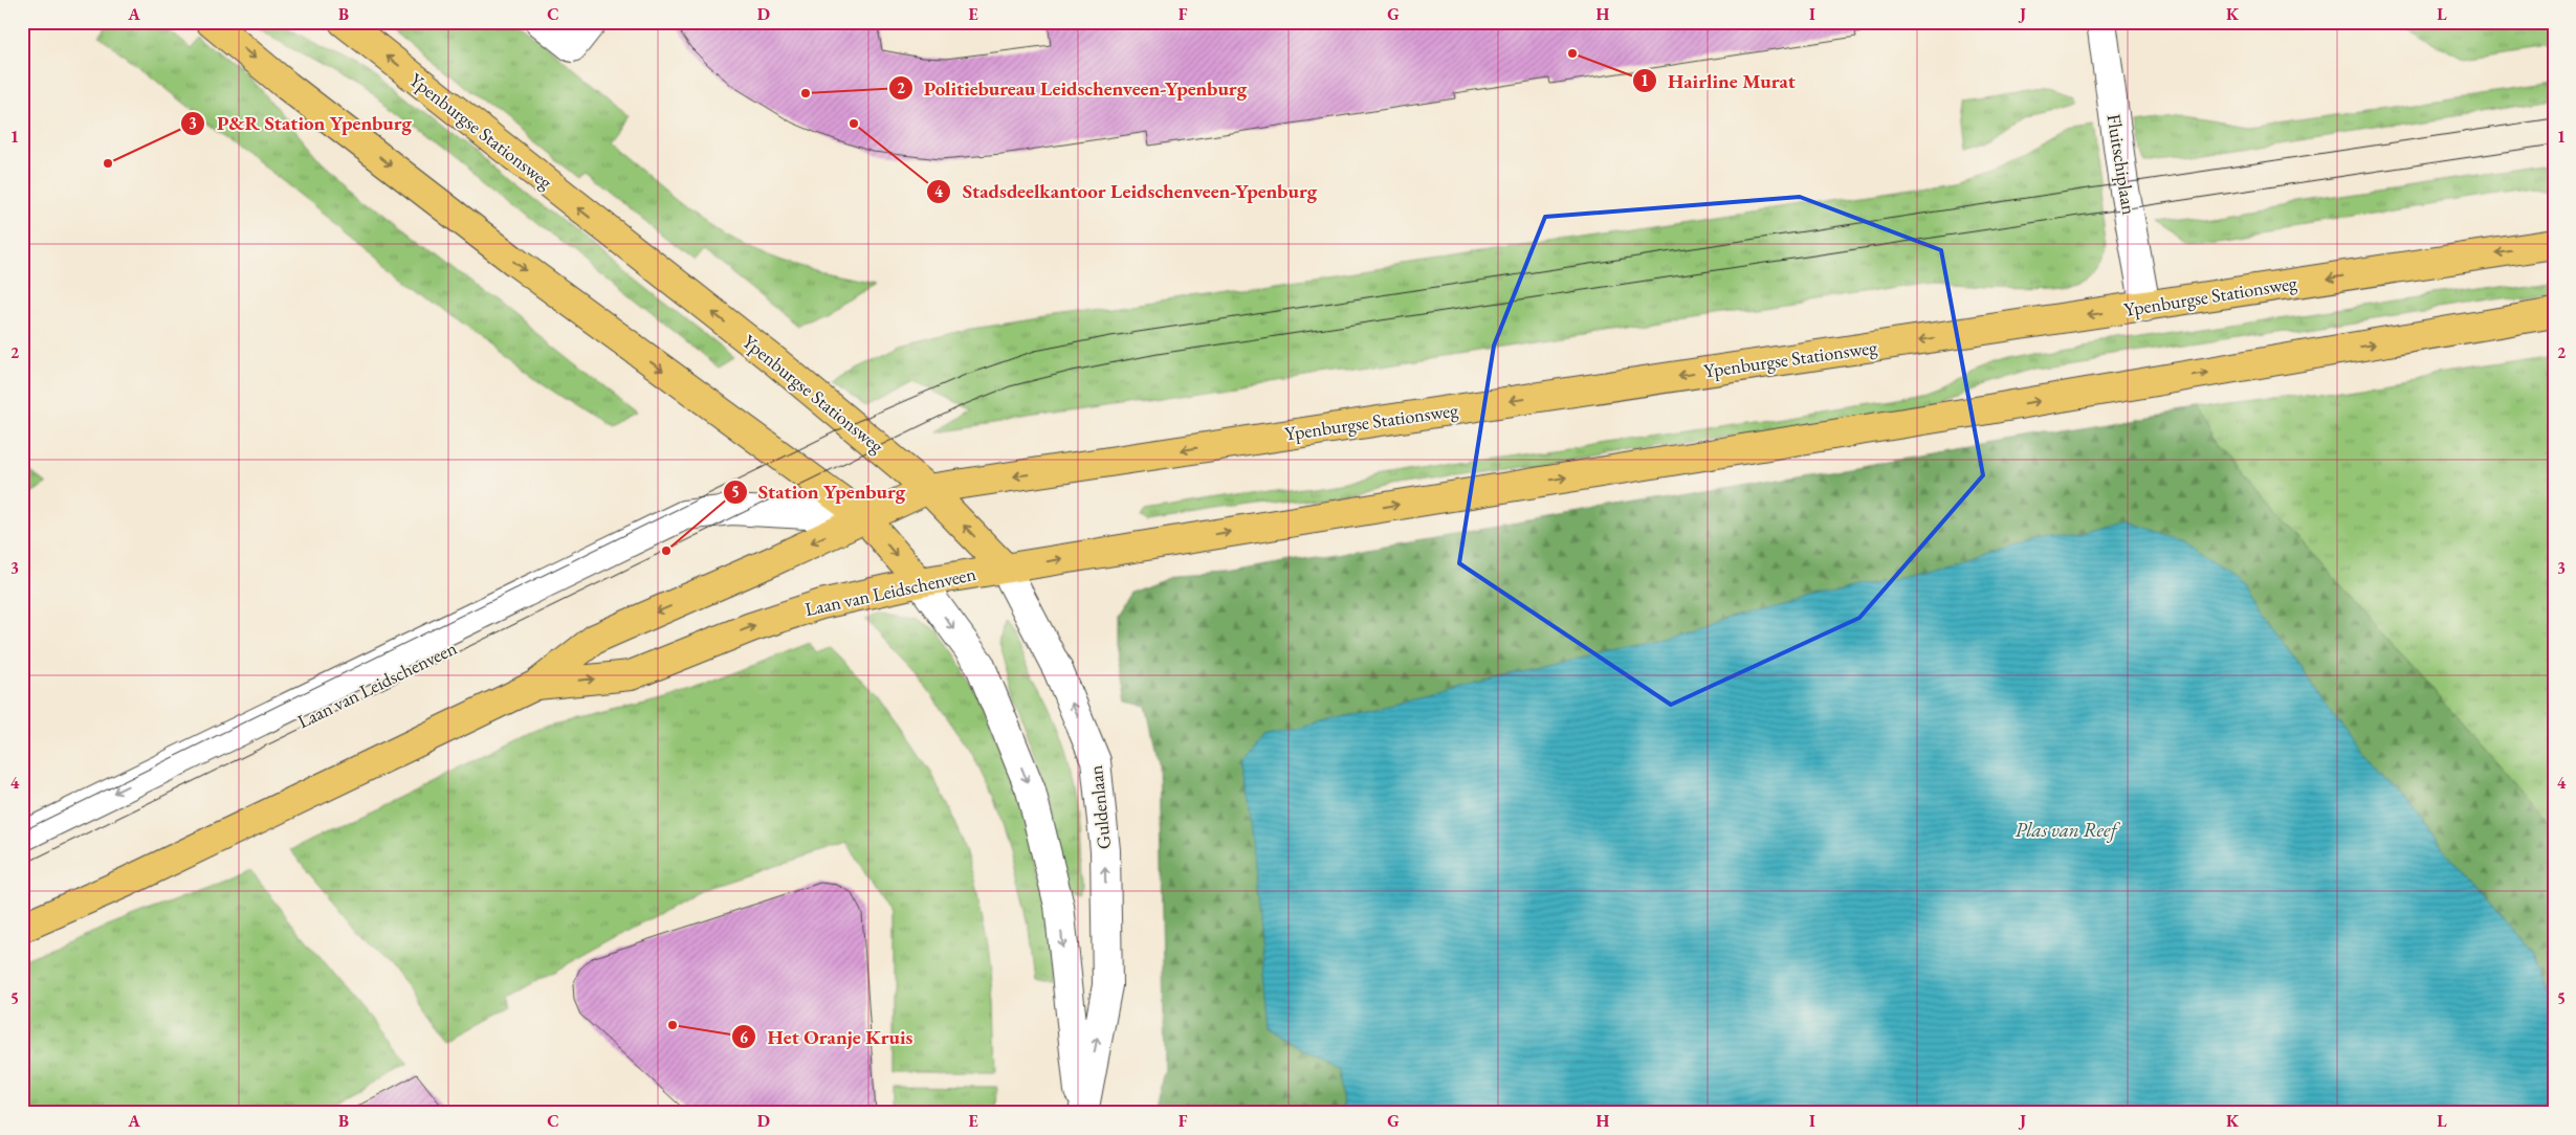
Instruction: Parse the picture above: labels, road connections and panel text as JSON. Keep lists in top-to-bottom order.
{
  "streets": {
    "main road": ["Ypenburgse Stationsweg", "Laan van Leidschenveen", "Guldenlaan"],
    "street": ["Fluitschiplaan"]
  },
  "crossings": [
    ["Ypenburgse Stationsweg", "Fluitschiplaan"],
    ["Ypenburgse Stationsweg", "Laan van Leidschenveen"],
    ["Ypenburgse Stationsweg", "Guldenlaan"],
    ["Laan van Leidschenveen", "Guldenlaan"]
  ],
  "water": ["Plas van Reef"],
  "places": [
    "Hairline Murat",
    "Politiebureau Leidschenveen-Ypenburg",
    "Stadsdeelkantoor Leidschenveen-Ypenburg",
    "P&R Station Ypenburg",
    "Station Ypenburg",
    "Het Oranje Kruis"
  ],
  "grid": {
    "columns": [
      "A",
      "B",
      "C",
      "D",
      "E",
      "F",
      "G",
      "H",
      "I",
      "J",
      "K",
      "L"
    ],
    "rows": [
      "1",
      "2",
      "3",
      "4",
      "5"
    ]
  }
}
